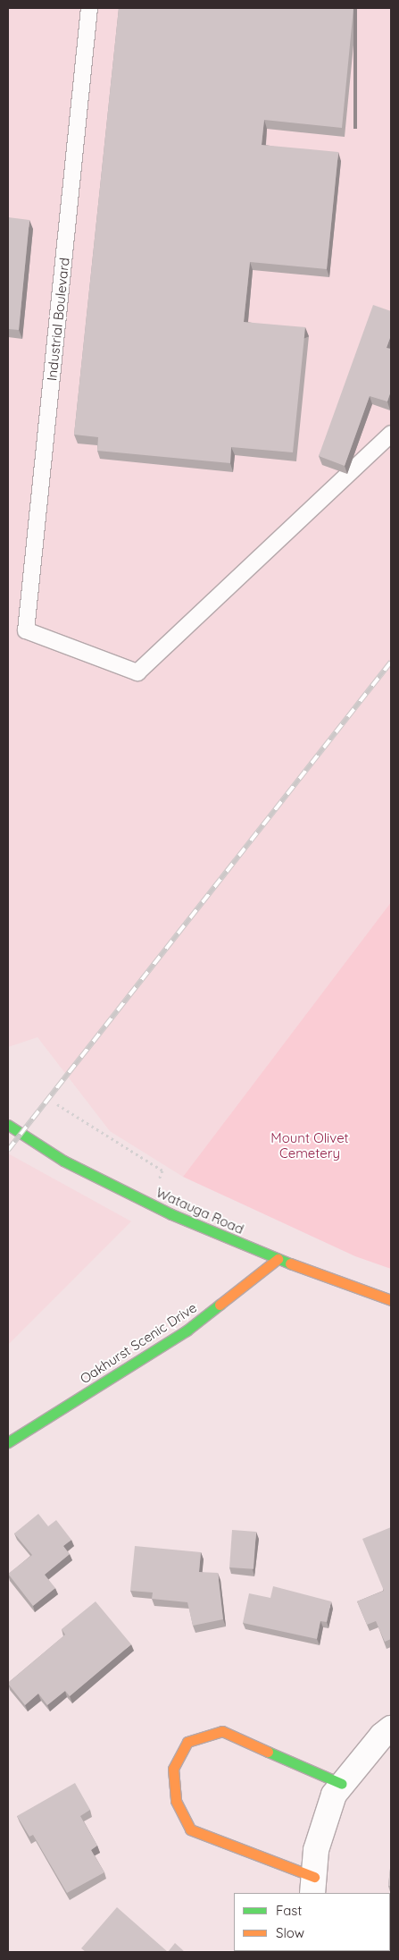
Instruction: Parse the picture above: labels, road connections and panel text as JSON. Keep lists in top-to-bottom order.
{
  "streets": {
    "street": ["Watauga Road", "Oakhurst Scenic Drive"],
    "lane": ["Industrial Boulevard"]
  },
  "crossings": [
    ["Watauga Road", "Oakhurst Scenic Drive"]
  ],
  "parks": ["Mount Olivet Cemetery"],
  "legend": ["Fast", "Slow"]
}
